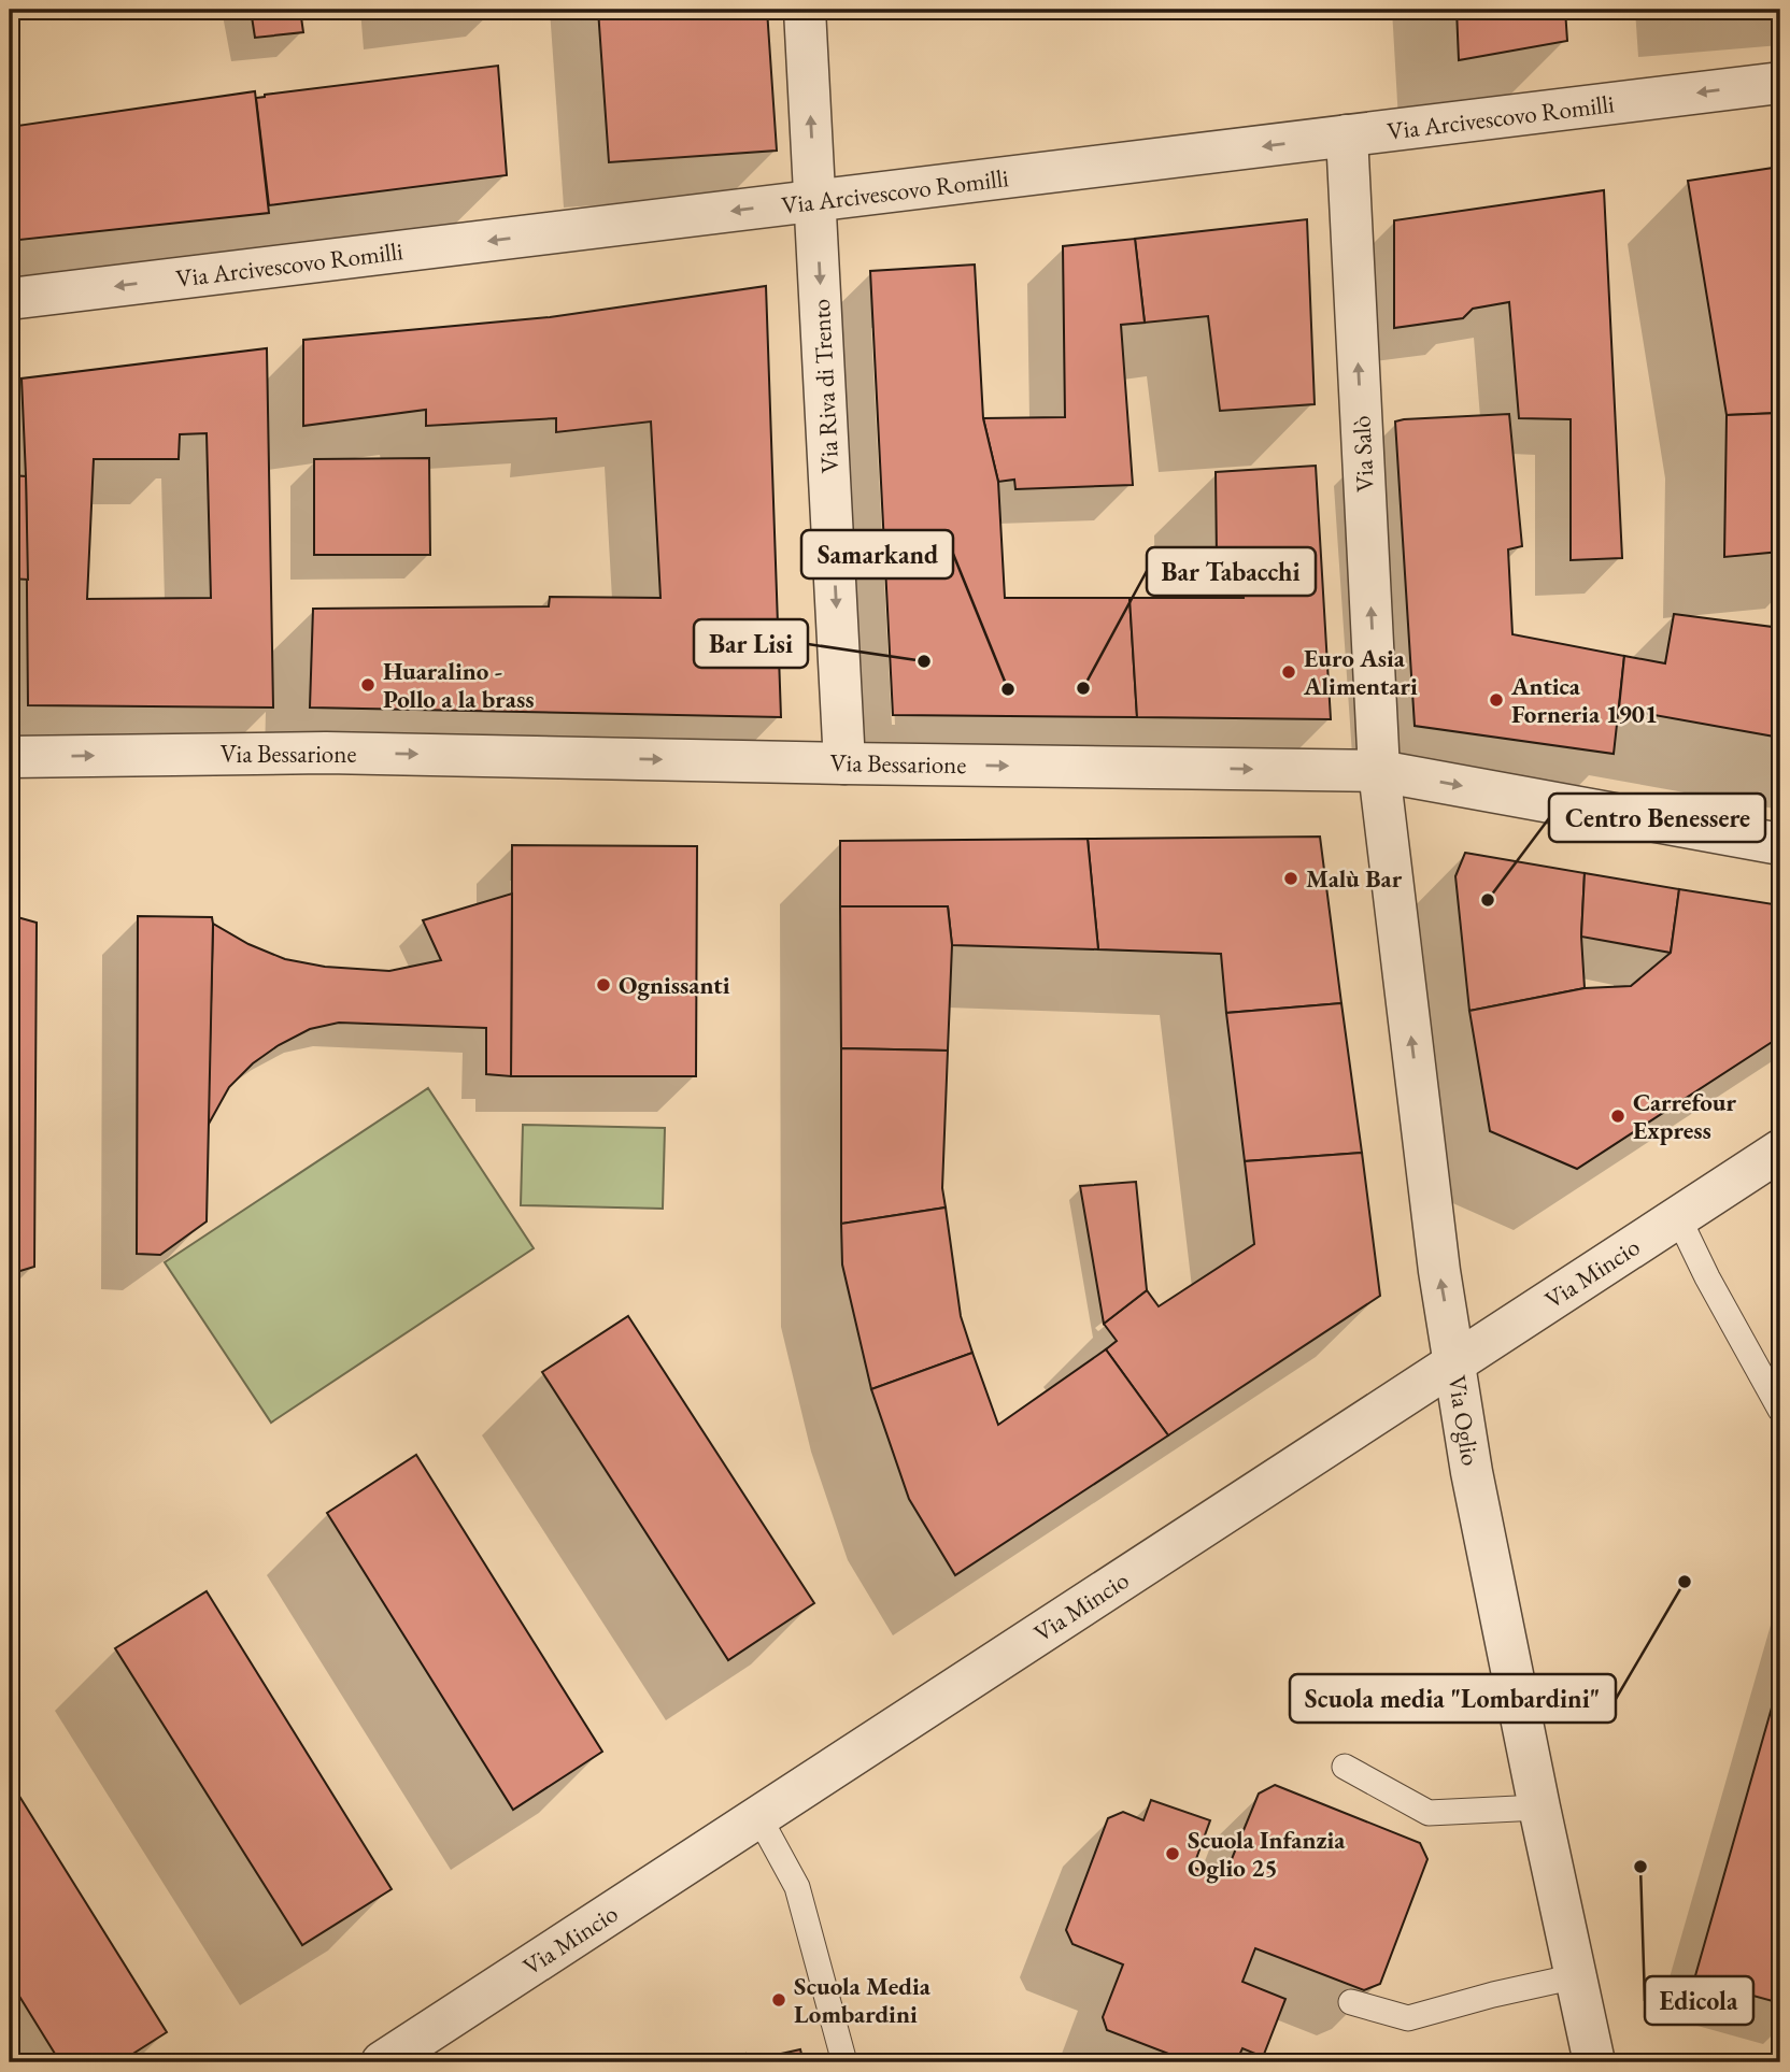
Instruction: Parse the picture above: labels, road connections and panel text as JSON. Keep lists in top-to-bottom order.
{
  "streets": {
    "street": [
      "Via Arcivescovo Romilli",
      "Via Riva di Trento",
      "Via Salò",
      "Via Bessarione",
      "Via Mincio",
      "Via Oglio"
    ]
  },
  "crossings": [
    ["Via Arcivescovo Romilli", "Via Riva di Trento"],
    ["Via Arcivescovo Romilli", "Via Salò"],
    ["Via Riva di Trento", "Via Bessarione"],
    ["Via Salò", "Via Bessarione"],
    ["Via Salò", "Via Oglio"],
    ["Via Bessarione", "Via Oglio"],
    ["Via Mincio", "Via Oglio"]
  ],
  "one_way": [
    "Via Arcivescovo Romilli",
    "Via Salò",
    "Via Bessarione",
    "Via Oglio"
  ],
  "places": [
    "Bar Lisi",
    "Euro Asia Alimentari",
    "Huaralino - Pollo a la brass",
    "Bar Tabacchi",
    "Samarkand",
    "Antica Forneria 1901",
    "Malù Bar",
    "Centro Benessere",
    "Ognissanti",
    "Carrefour Express",
    "Scuola media \"Lombardini\"",
    "Scuola Infanzia Oglio 25",
    "Edicola",
    "Scuola Media Lombardini"
  ]
}
